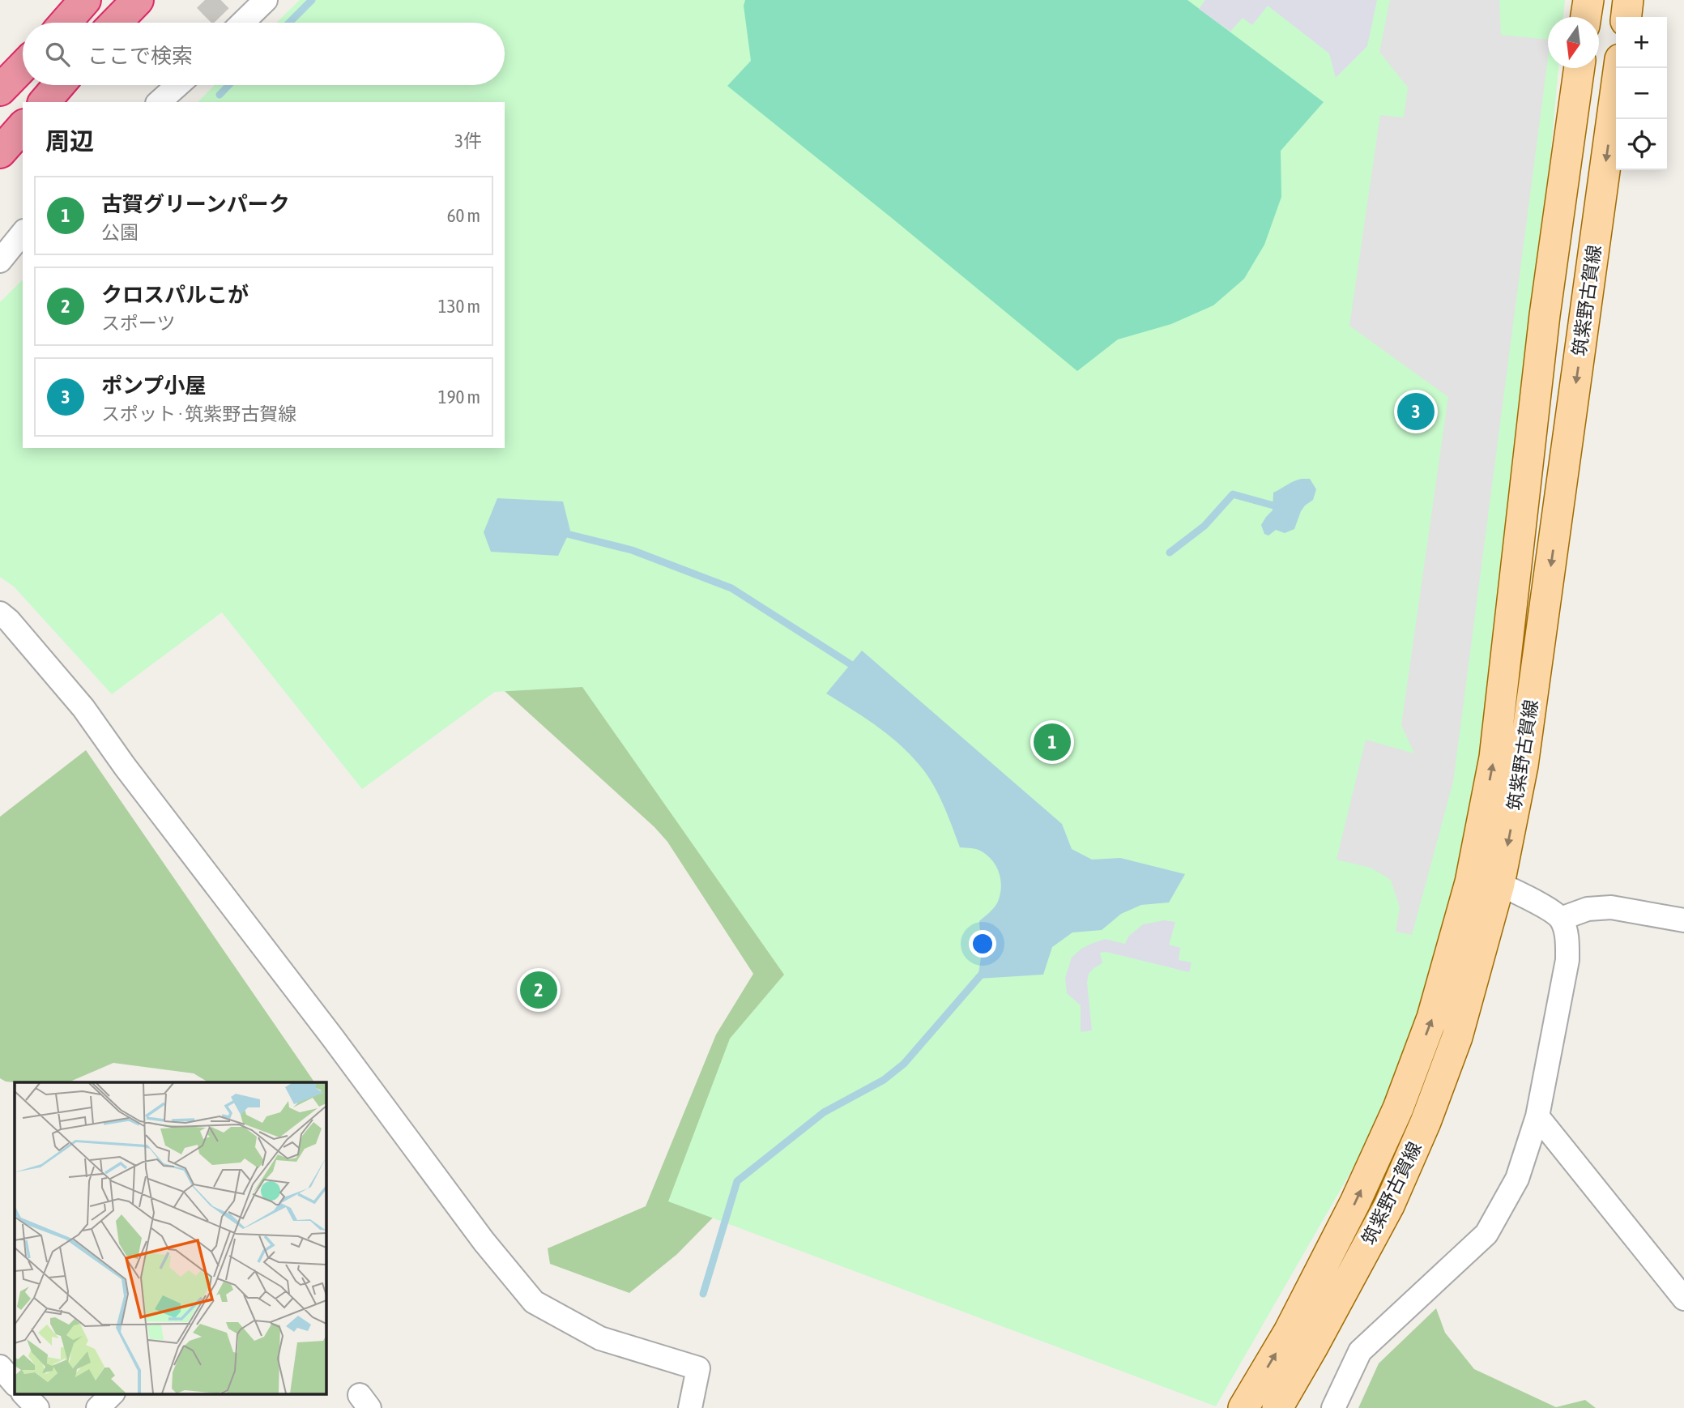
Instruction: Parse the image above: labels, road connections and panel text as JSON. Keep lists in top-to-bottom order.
{
  "streets": {
    "main road": ["筑紫野古賀線"]
  },
  "north": "bottom",
  "page": {
    "map_buttons": ["+", "−"],
    "search": "ここで検索",
    "heading": ["周辺", "3件"],
    "list": [
      {
        "mark": "1",
        "name": "古賀グリーンパーク",
        "note": "公園",
        "value": "60 m"
      },
      {
        "mark": "2",
        "name": "クロスパルこが",
        "note": "スポーツ",
        "value": "130 m"
      },
      {
        "mark": "3",
        "name": "ポンプ小屋",
        "note": "スポット · 筑紫野古賀線",
        "value": "190 m"
      }
    ],
    "pins": ["3", "1", "2"]
  }
}
